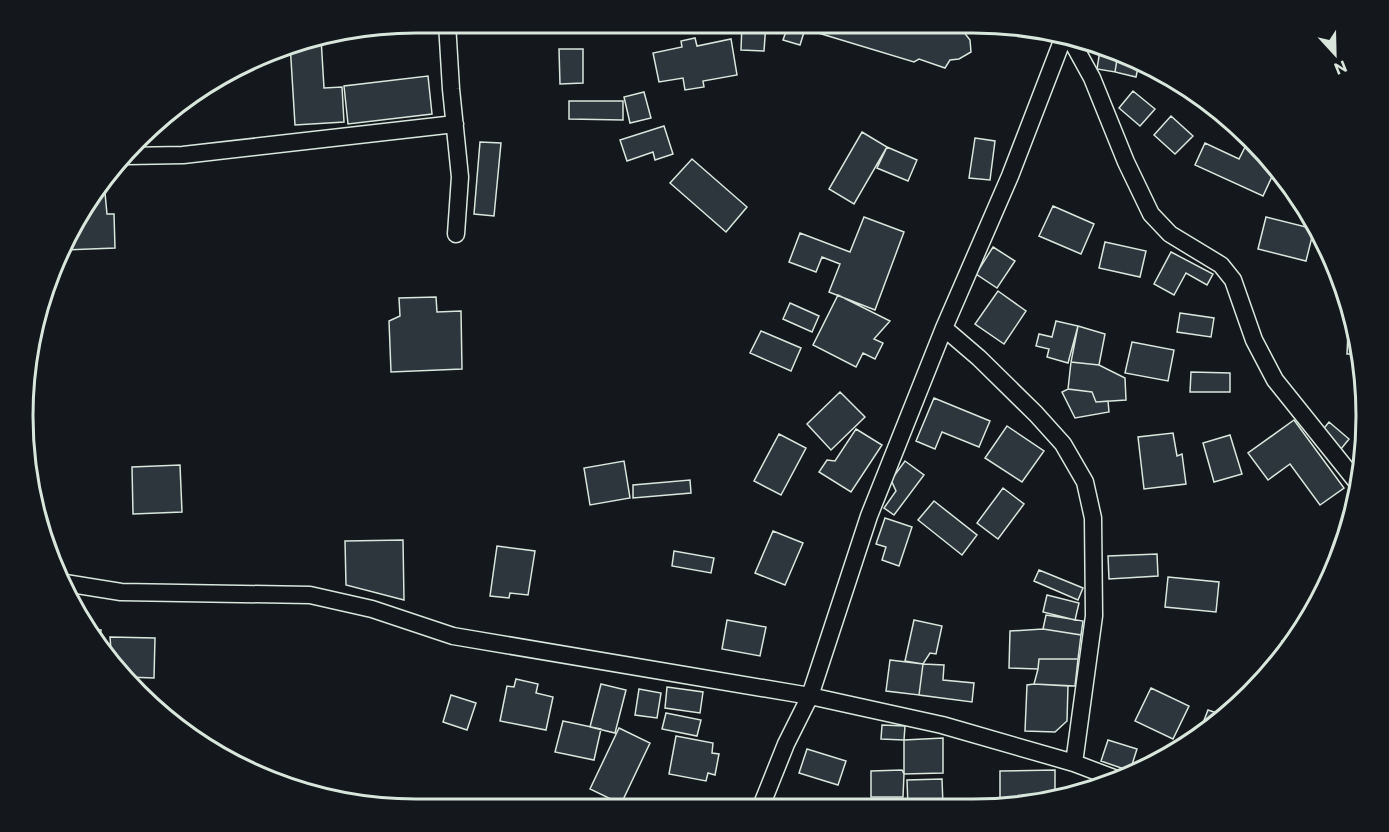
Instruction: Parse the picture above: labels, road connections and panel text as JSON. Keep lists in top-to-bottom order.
{
  "north": "bottom"
}
